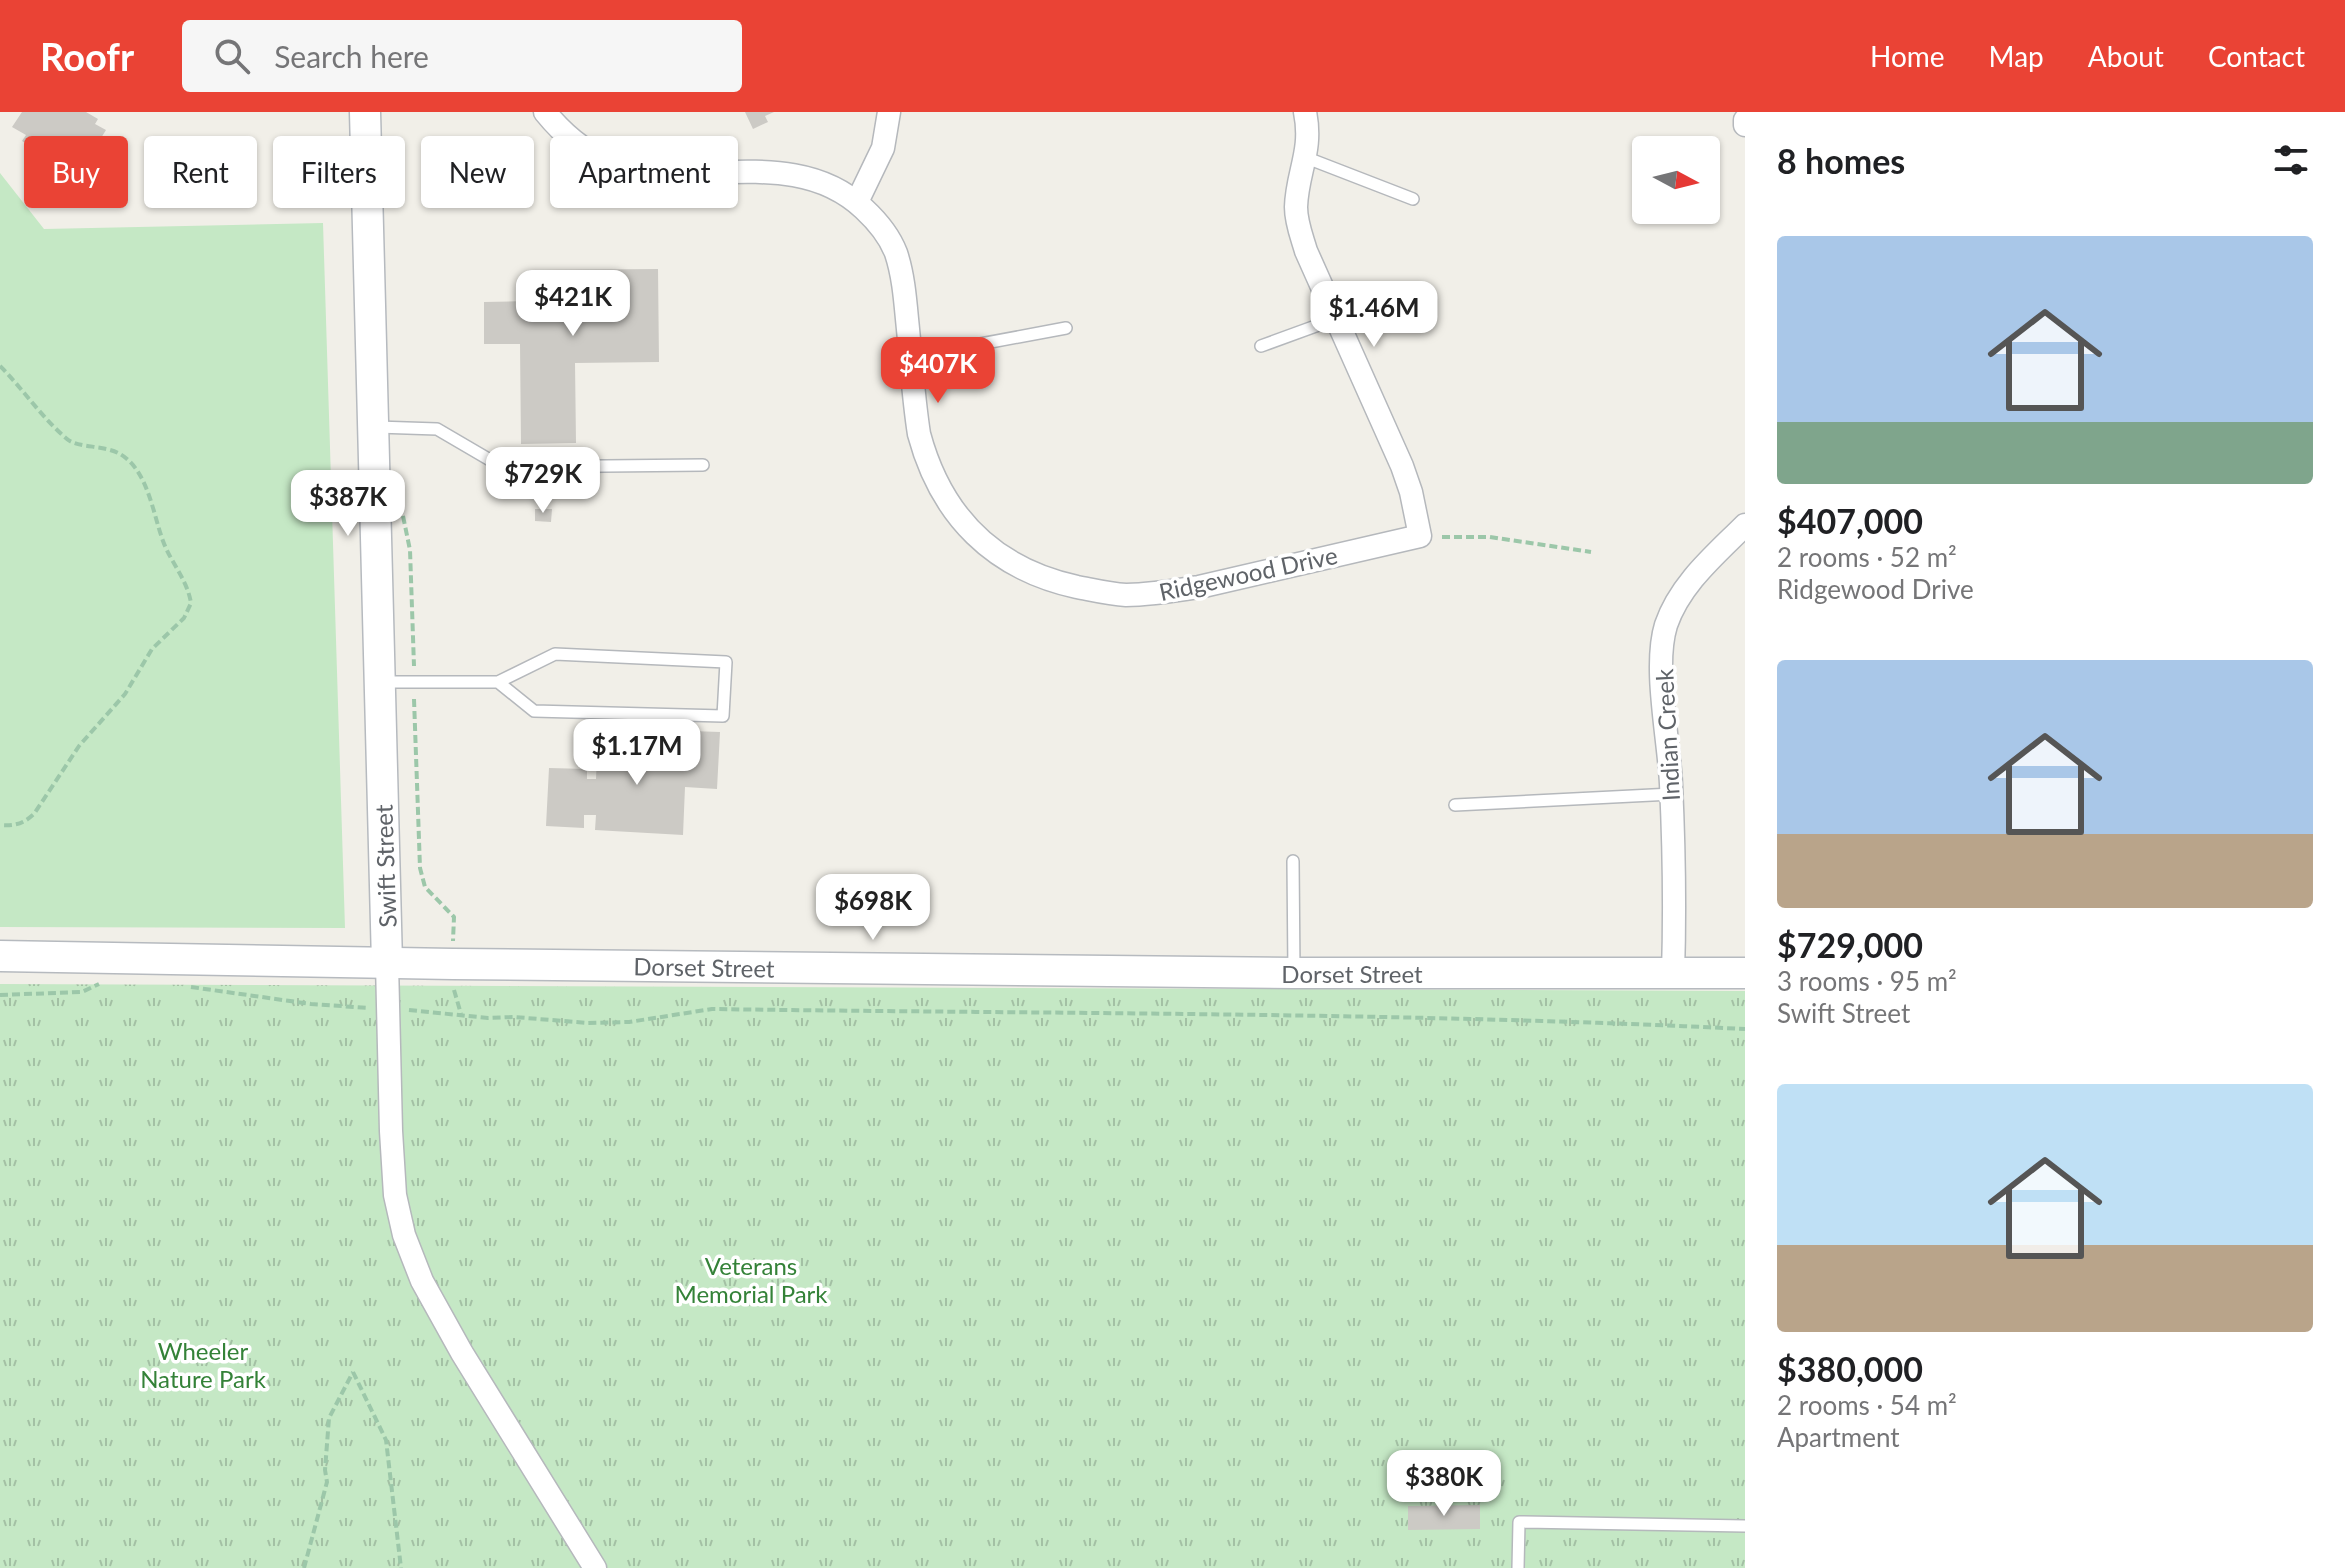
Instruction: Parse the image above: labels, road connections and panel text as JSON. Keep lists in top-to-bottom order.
{
  "streets": {
    "street": [
      "Ridgewood Drive",
      "Indian Creek",
      "Swift Street",
      "Dorset Street"
    ]
  },
  "crossings": [
    ["Indian Creek", "Dorset Street"],
    ["Swift Street", "Dorset Street"]
  ],
  "parks": ["Veterans Memorial Park", "Wheeler Nature Park"],
  "north": "right",
  "page": {
    "header": "Roofr",
    "search": "Search here",
    "nav": [
      "Home",
      "Map",
      "About",
      "Contact"
    ],
    "heading": "8 homes",
    "chip": [
      "Buy",
      "Rent",
      "Filters",
      "New",
      "Apartment"
    ],
    "list": [
      {
        "name": "$407,000",
        "note": "2 rooms · 52 m² · Ridgewood Drive"
      },
      {
        "name": "$729,000",
        "note": "3 rooms · 95 m² · Swift Street"
      },
      {
        "name": "$380,000",
        "note": "2 rooms · 54 m² · Apartment"
      }
    ],
    "price": [
      "$421K",
      "$1.46M",
      "$407K",
      "$729K",
      "$387K",
      "$1.17M",
      "$698K",
      "$380K"
    ]
  }
}
